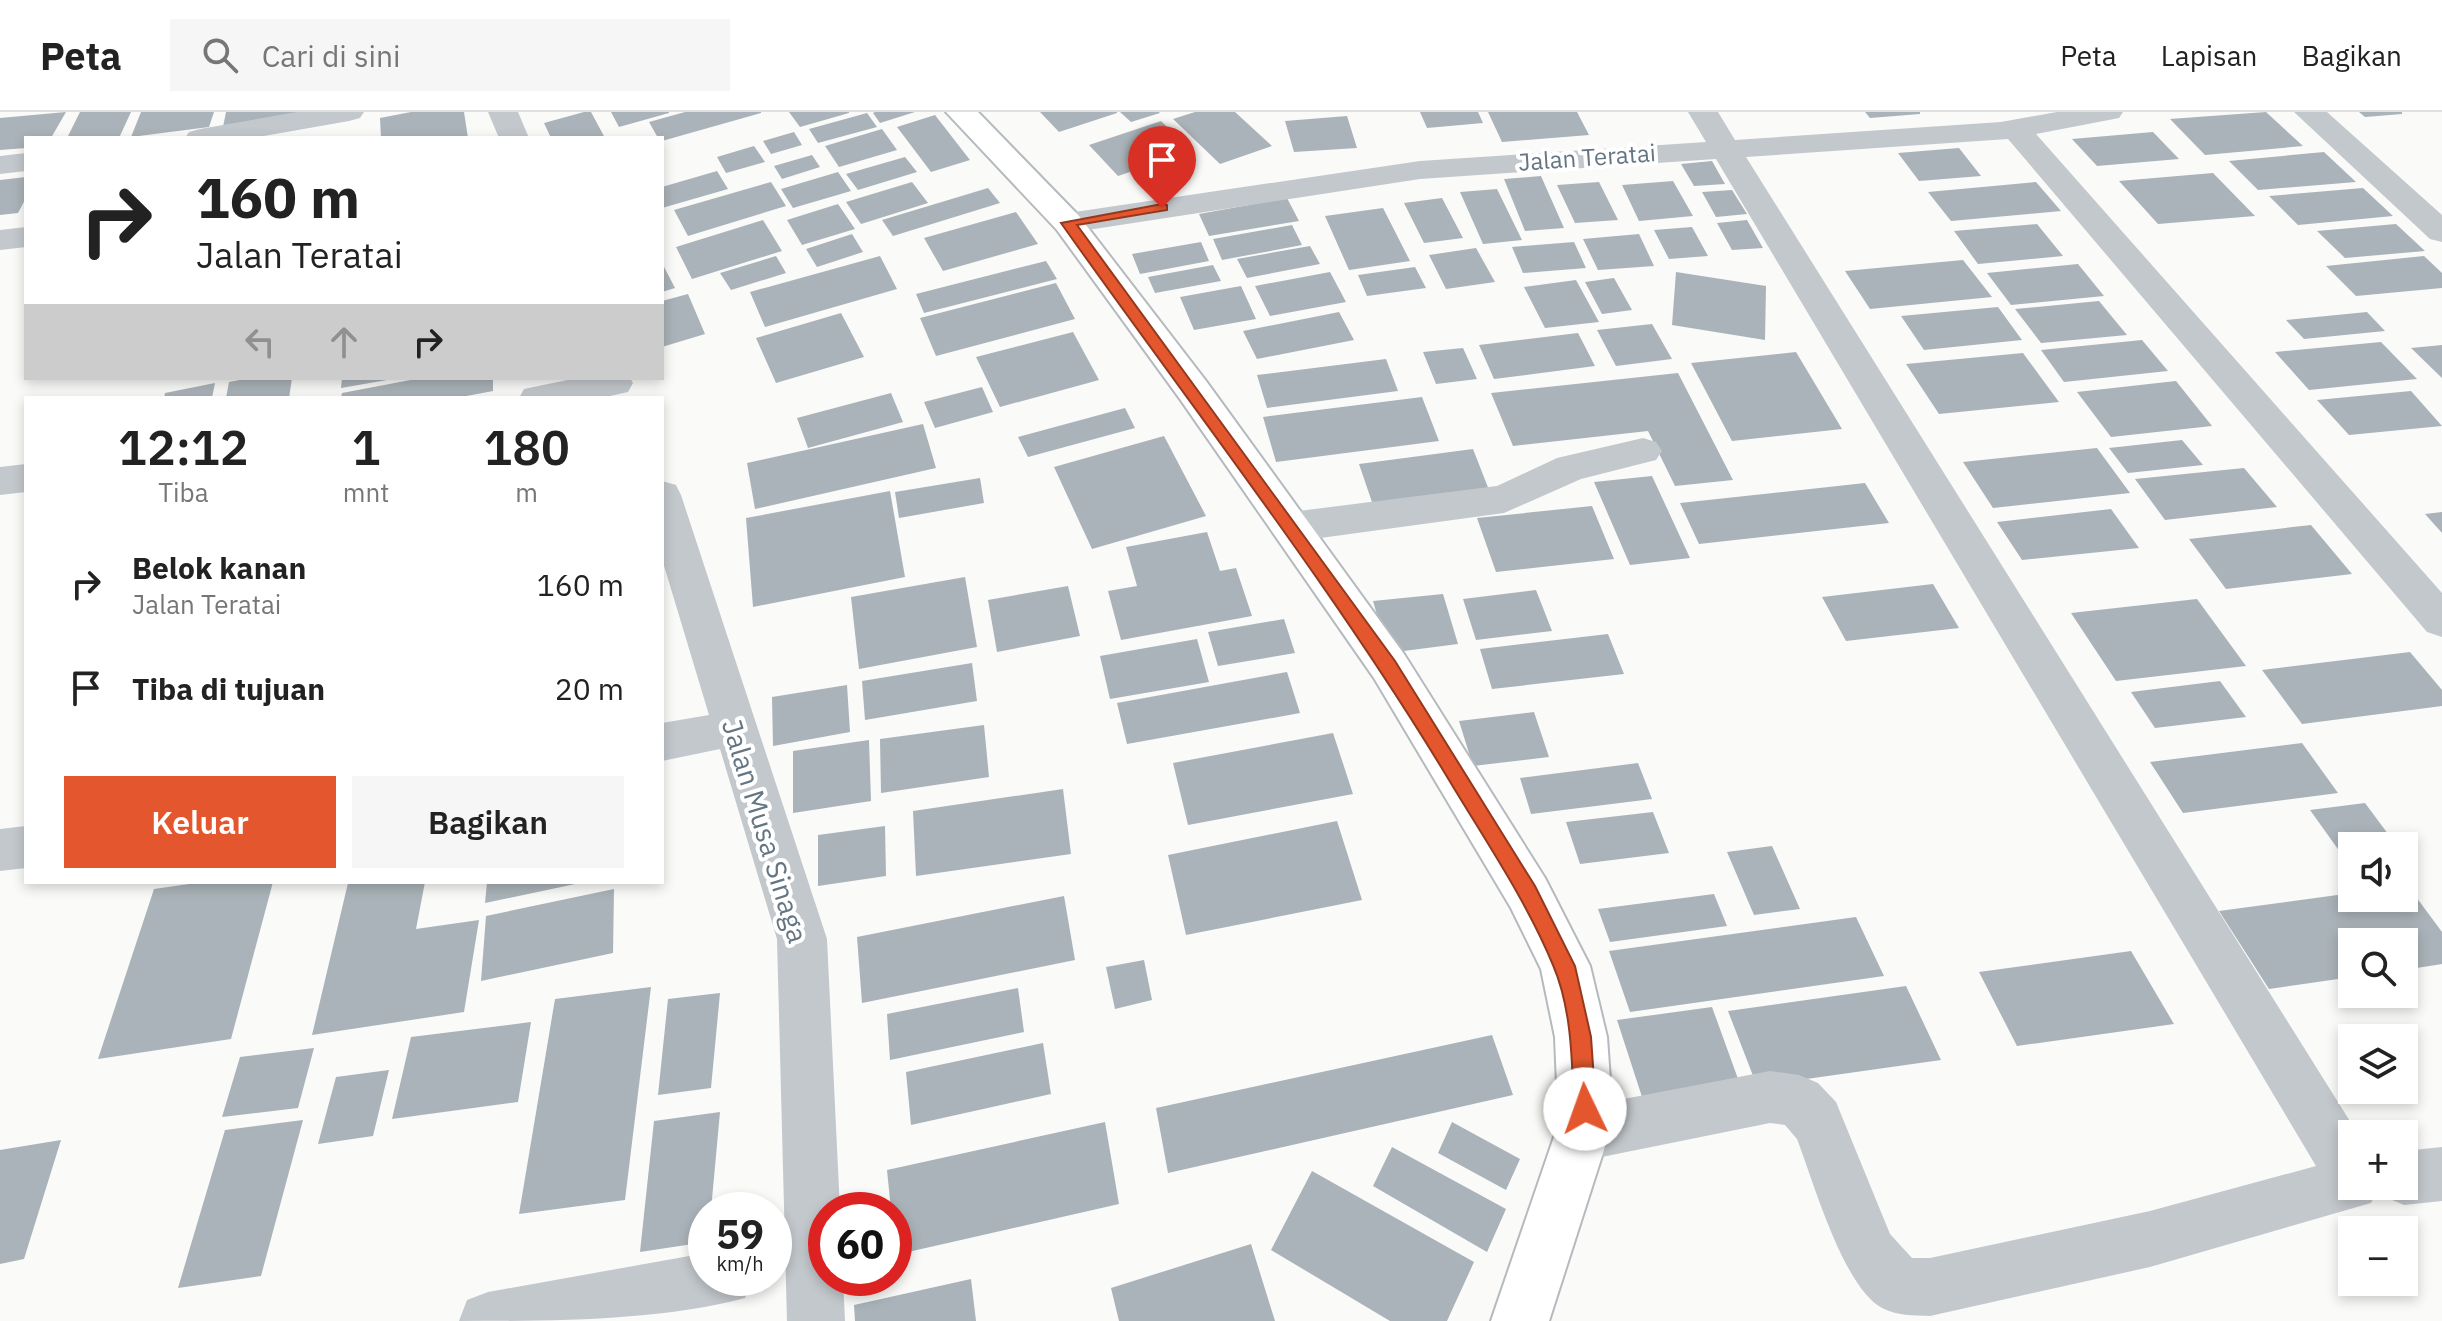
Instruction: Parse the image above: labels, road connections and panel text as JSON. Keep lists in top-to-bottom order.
{
  "streets": {
    "street": ["Jalan Teratai", "Jalan Musa Sinaga"]
  },
  "page": {
    "header": "Peta",
    "search": "Cari di sini",
    "nav": ["Peta", "Lapisan", "Bagikan"],
    "turn": ["160 m", "Jalan Teratai"],
    "eta": [
      "12:12",
      "Tiba",
      "1",
      "mnt",
      "180",
      "m"
    ],
    "list": [
      {
        "name": "Belok kanan",
        "note": "Jalan Teratai",
        "value": "160 m"
      },
      {
        "name": "Tiba di tujuan",
        "value": "20 m"
      }
    ],
    "buttons": ["Keluar", "Bagikan"],
    "map_buttons": ["+", "−"],
    "speed": "59 km/h",
    "limit": "60"
  }
}
